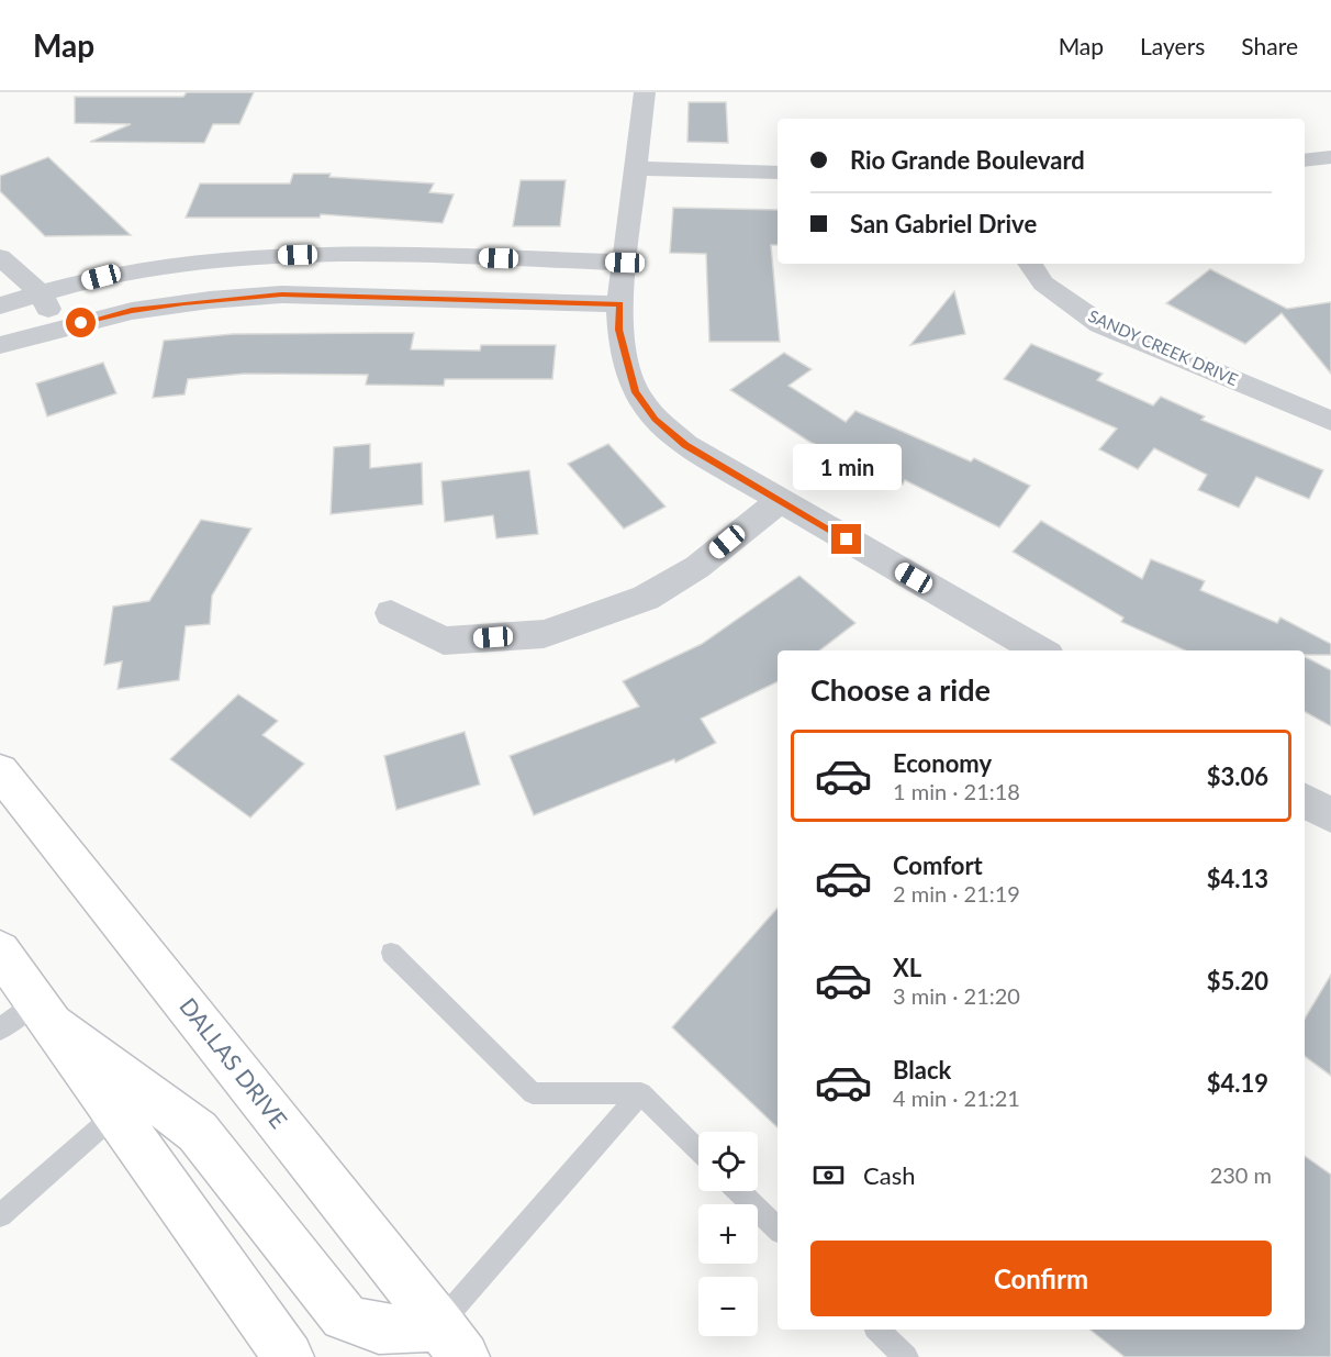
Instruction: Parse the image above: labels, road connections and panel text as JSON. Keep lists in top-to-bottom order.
{
  "streets": {
    "main road": ["DALLAS DRIVE"],
    "street": ["SANDY CREEK DRIVE"]
  },
  "page": {
    "header": "Map",
    "nav": ["Map", "Layers", "Share"],
    "banner": ["Rio Grande Boulevard", "San Gabriel Drive"],
    "bubble": "1 min",
    "heading": "Choose a ride",
    "list": [
      {
        "name": "Economy",
        "note": "1 min · 21:18",
        "value": "$3.06"
      },
      {
        "name": "Comfort",
        "note": "2 min · 21:19",
        "value": "$4.13"
      },
      {
        "name": "XL",
        "note": "3 min · 21:20",
        "value": "$5.20"
      },
      {
        "name": "Black",
        "note": "4 min · 21:21",
        "value": "$4.19"
      }
    ],
    "map_buttons": ["+", "−"],
    "pay": ["Cash", "230 m"],
    "buttons": "Confirm"
  }
}
